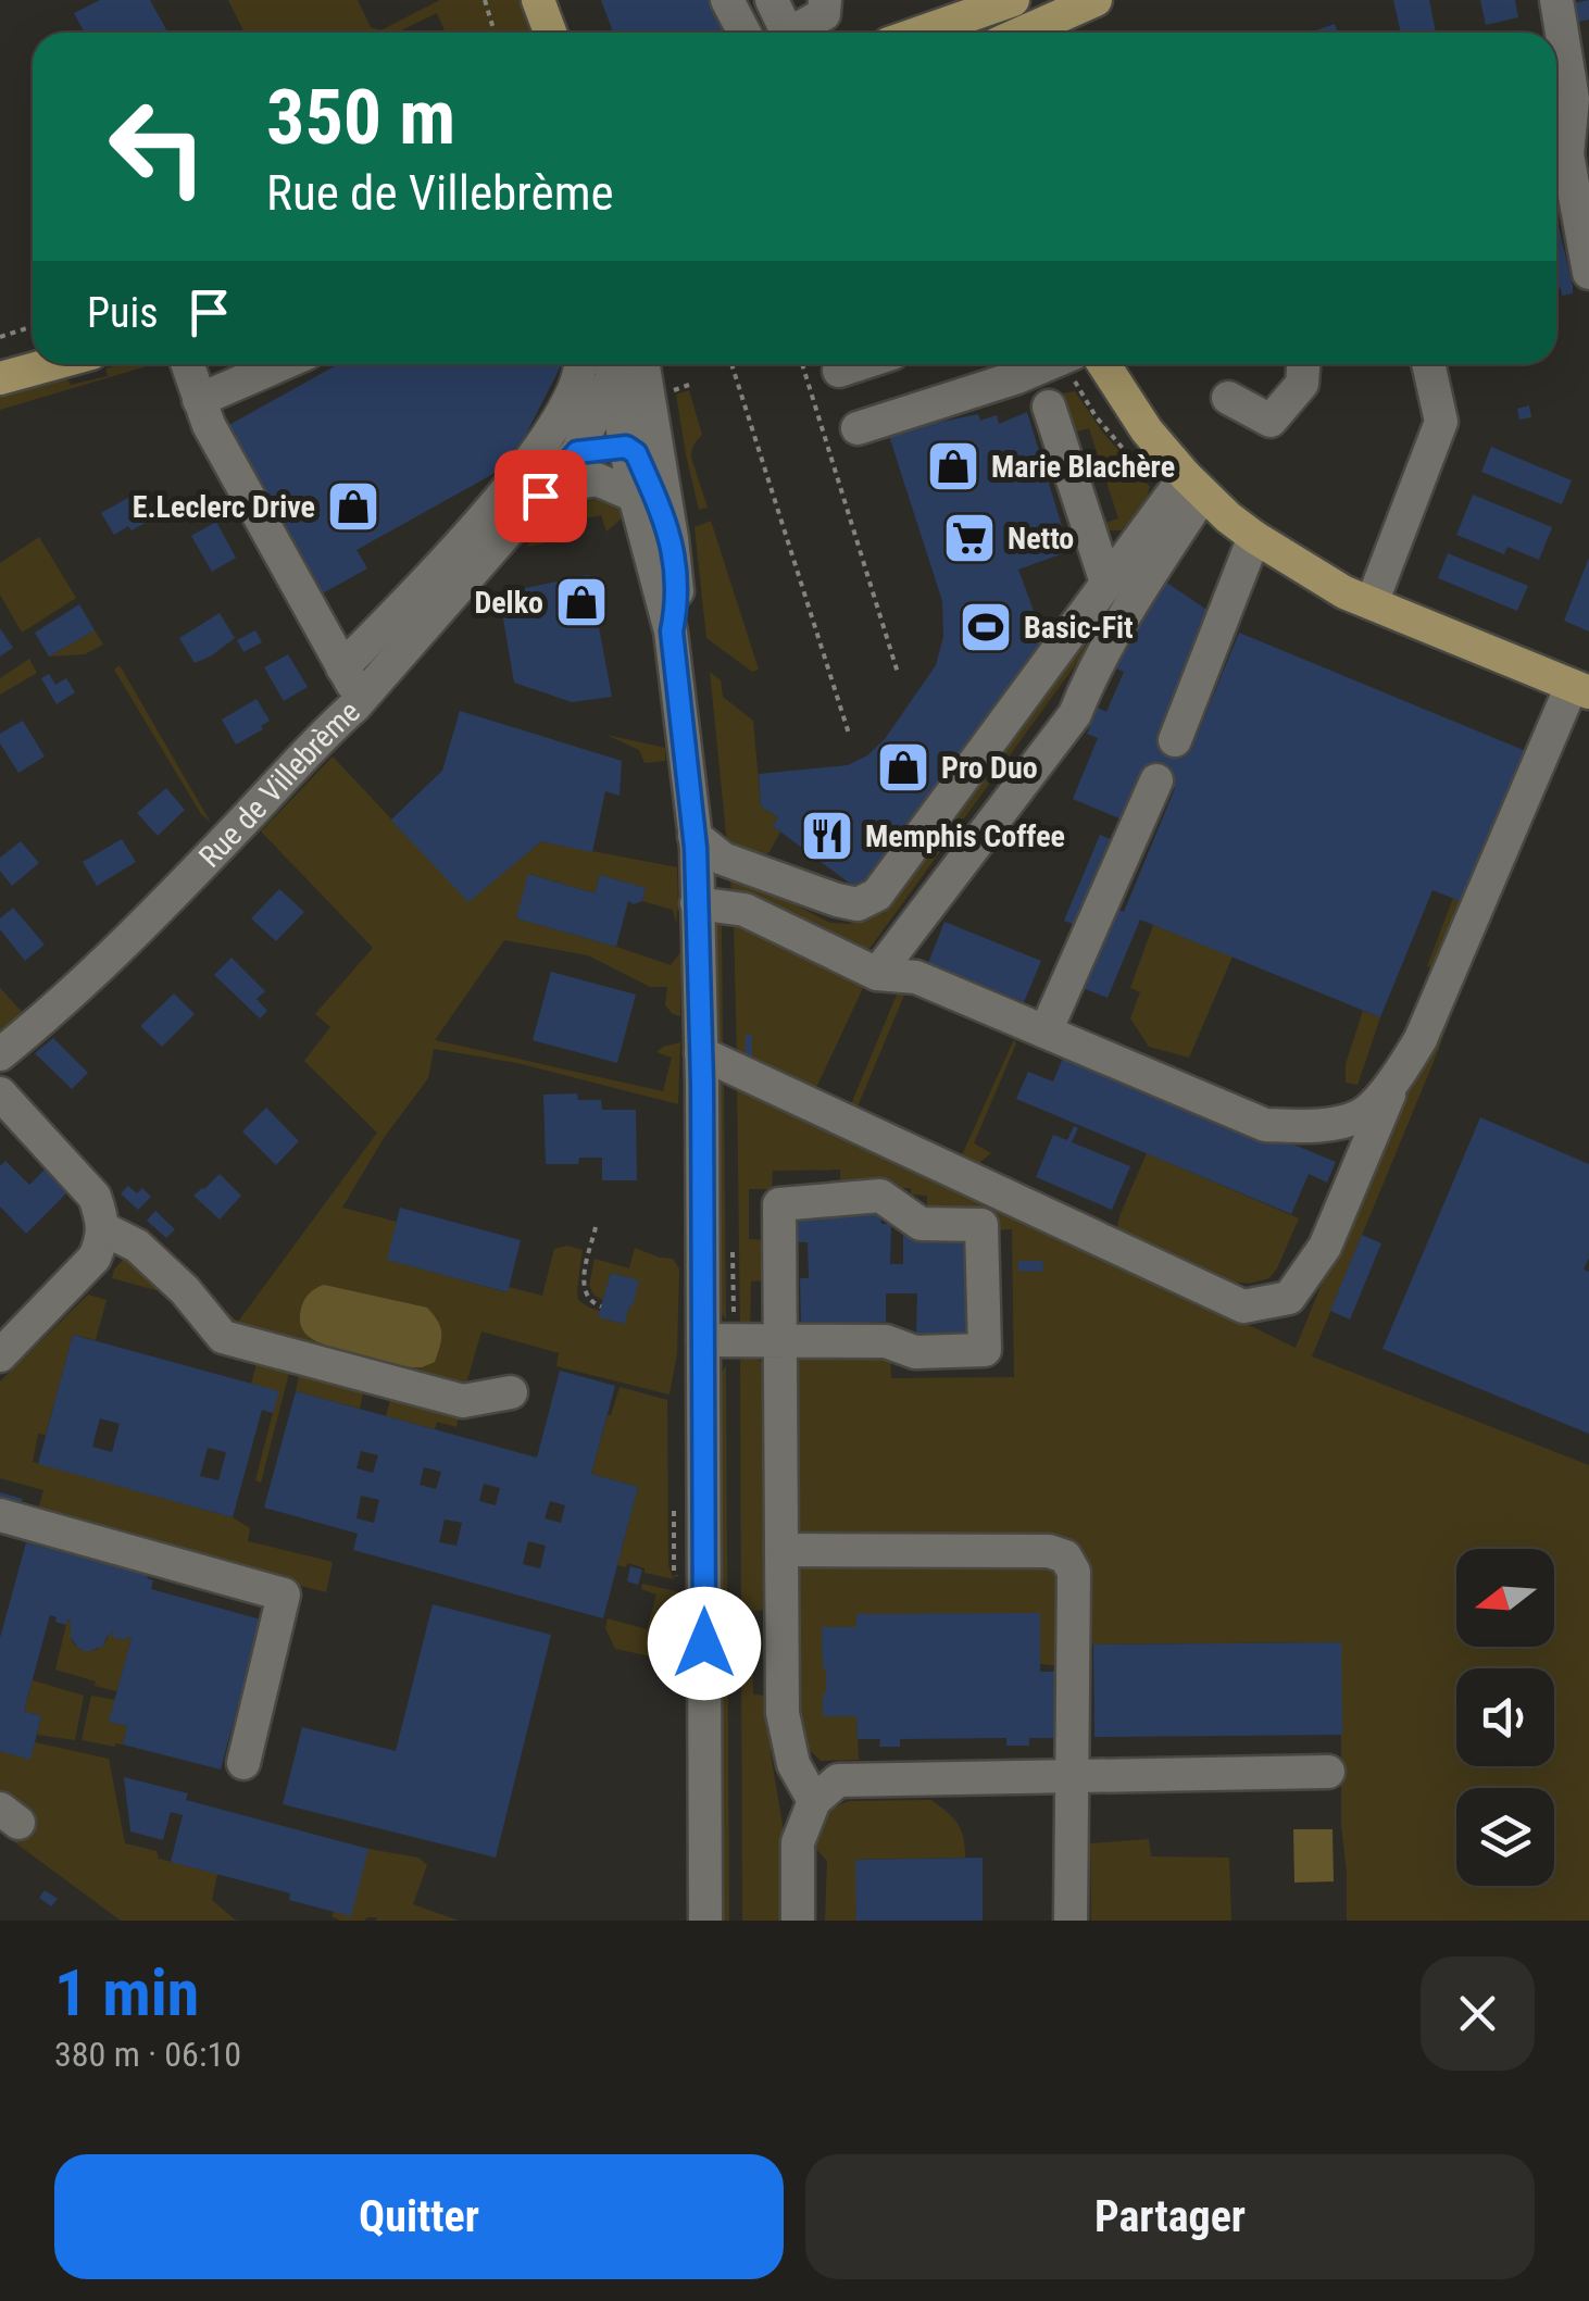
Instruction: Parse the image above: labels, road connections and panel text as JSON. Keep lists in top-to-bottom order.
{
  "streets": {
    "street": ["Rue de Villebrème"]
  },
  "places": {
    "shop": [
      "Marie Blachère",
      "E.Leclerc Drive",
      "Delko",
      "Pro Duo"
    ],
    "supermarket": ["Netto"],
    "sports": ["Basic-Fit"],
    "restaurant": ["Memphis Coffee"]
  },
  "north": "left",
  "page": {
    "turn": ["350 m", "Rue de Villebrème"],
    "then": "Puis",
    "heading": ["1 min", "380 m · 06:10"],
    "buttons": ["Quitter", "Partager"]
  }
}
